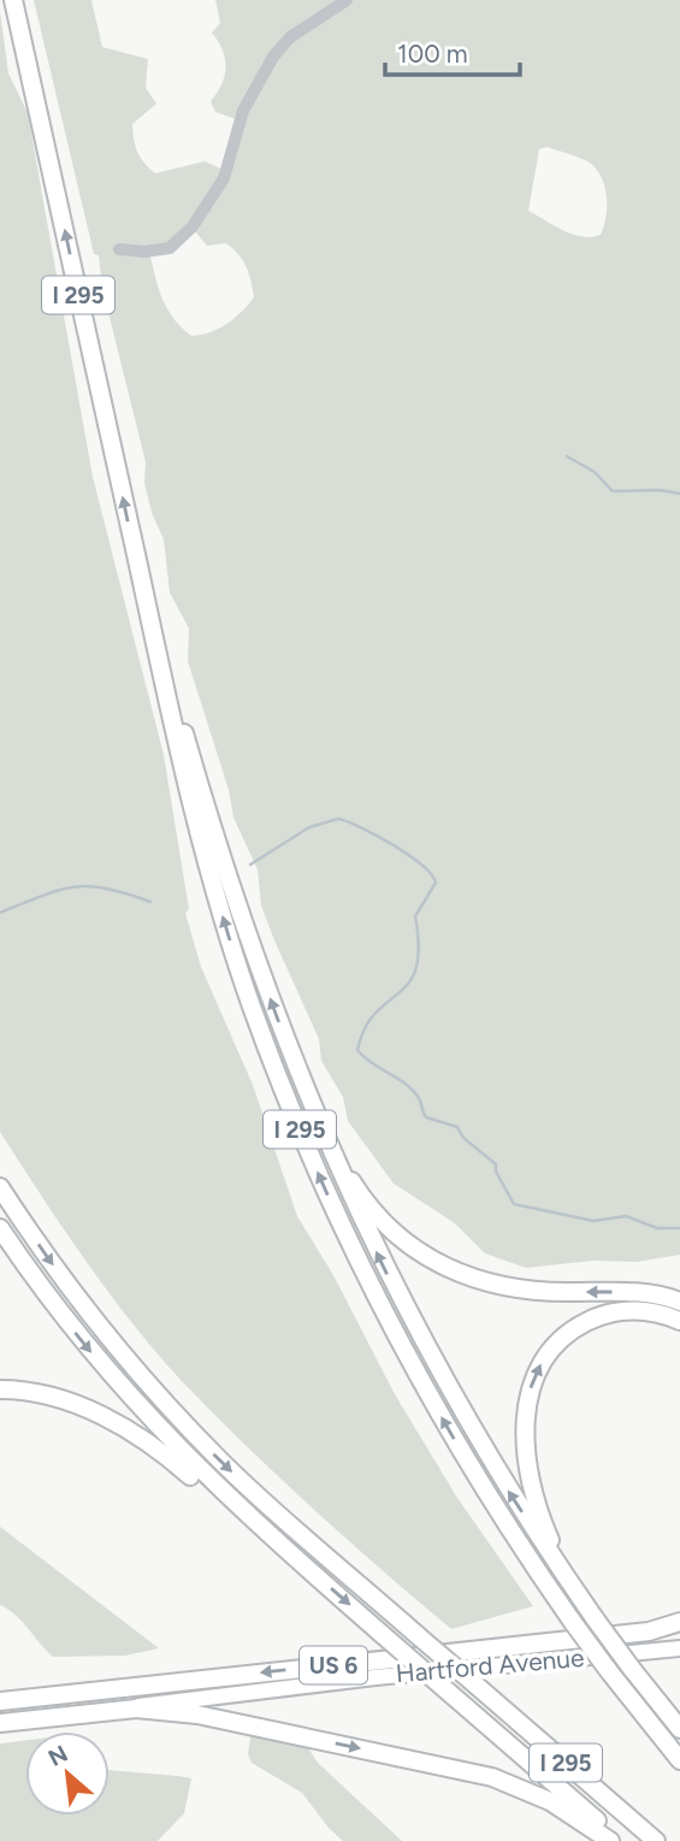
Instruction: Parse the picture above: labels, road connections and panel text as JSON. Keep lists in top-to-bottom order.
{
  "streets": {
    "highway": ["I 295", "US 6", "Hartford Avenue"]
  },
  "scale_bar": "100 m",
  "north": "top left"
}
